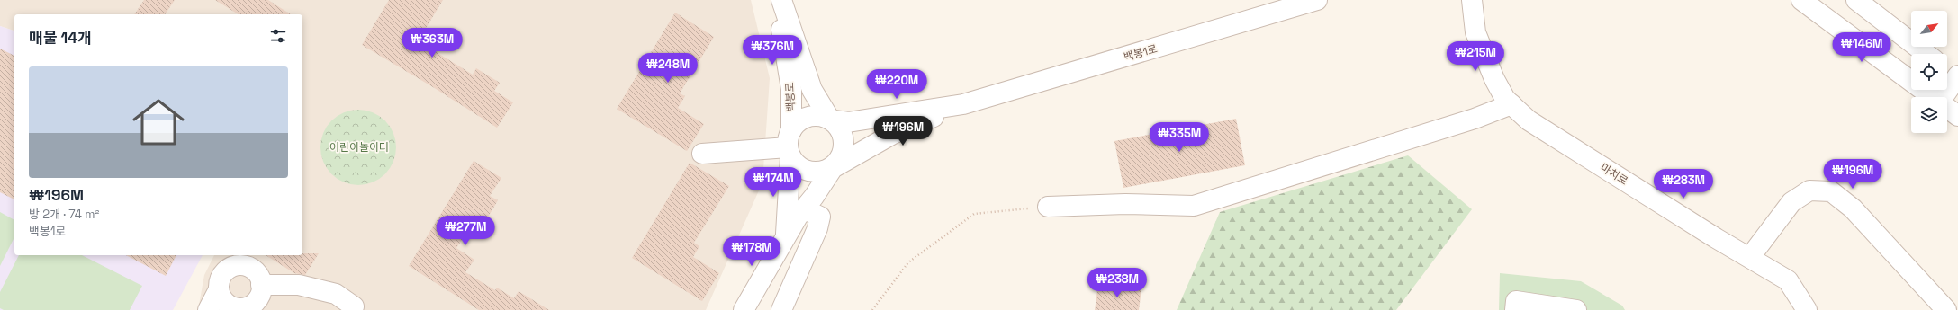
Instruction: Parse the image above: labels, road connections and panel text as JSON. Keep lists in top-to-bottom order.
{
  "streets": {
    "street": ["백봉1로", "백봉로", "마치로"]
  },
  "crossings": [
    ["백봉1로", "백봉로"]
  ],
  "parks": ["어린이놀이터"],
  "north": "top right",
  "page": {
    "heading": "매물 14개",
    "price": [
      "₩363M",
      "₩146M",
      "₩376M",
      "₩215M",
      "₩248M",
      "₩220M",
      "₩196M",
      "₩335M",
      "₩196M",
      "₩174M",
      "₩283M",
      "₩277M",
      "₩178M",
      "₩238M"
    ],
    "list": [
      {
        "name": "₩196M",
        "note": "방 2개 · 74 m² · 백봉1로"
      }
    ]
  }
}
